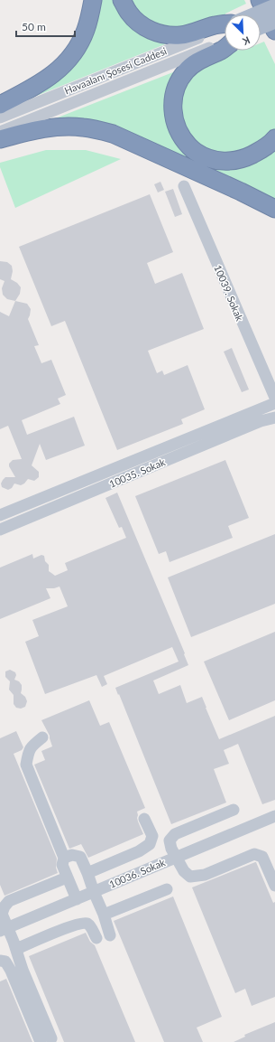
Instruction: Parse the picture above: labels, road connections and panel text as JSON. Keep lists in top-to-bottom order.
{
  "streets": {
    "street": [
      "Havaalanı Şosesi Caddesi",
      "10039. Sokak",
      "10035. Sokak",
      "10036. Sokak"
    ]
  },
  "scale_bar": "50 m",
  "north": "bottom right"
}
